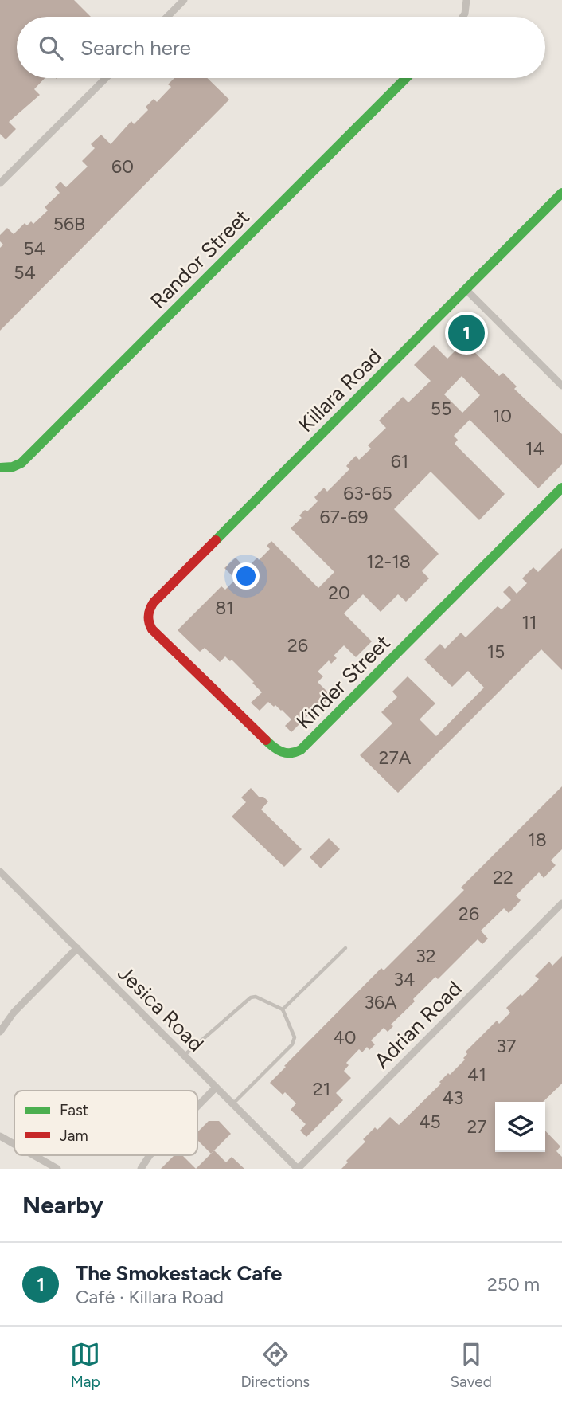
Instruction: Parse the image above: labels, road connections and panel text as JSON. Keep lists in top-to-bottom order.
{
  "streets": {
    "street": [
      "Randor Street",
      "Killara Road",
      "Kinder Street",
      "Jesica Road",
      "Adrian Road"
    ]
  },
  "crossings": [
    ["Killara Road", "Kinder Street"],
    ["Jesica Road", "Adrian Road"]
  ],
  "house_numbers": [
    "60",
    "56B",
    "54",
    "54",
    "55",
    "10",
    "14",
    "61",
    "63-65",
    "67-69",
    "12-18",
    "20",
    "81",
    "11",
    "26",
    "15",
    "27A",
    "18",
    "22",
    "26",
    "32",
    "34",
    "36A",
    "40",
    "37",
    "41",
    "21",
    "43",
    "45",
    "27"
  ],
  "legend": ["Fast", "Jam"],
  "page": {
    "search": "Search here",
    "pins": "1",
    "heading": "Nearby",
    "list": [
      {
        "mark": "1",
        "name": "The Smokestack Cafe",
        "note": "Café · Killara Road",
        "value": "250 m"
      }
    ],
    "nav": ["Map", "Directions", "Saved"]
  }
}
